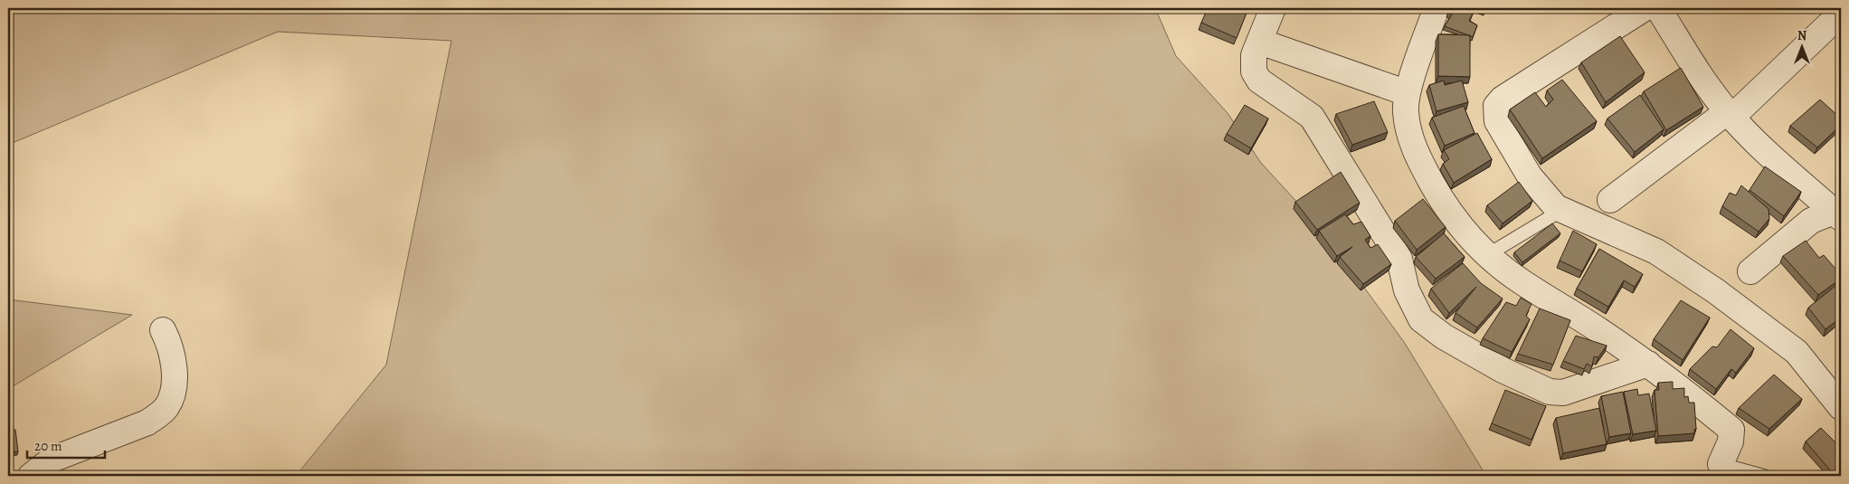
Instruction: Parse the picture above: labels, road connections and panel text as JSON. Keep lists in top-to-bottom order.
{
  "scale_bar": "20 m",
  "north": "top"
}
